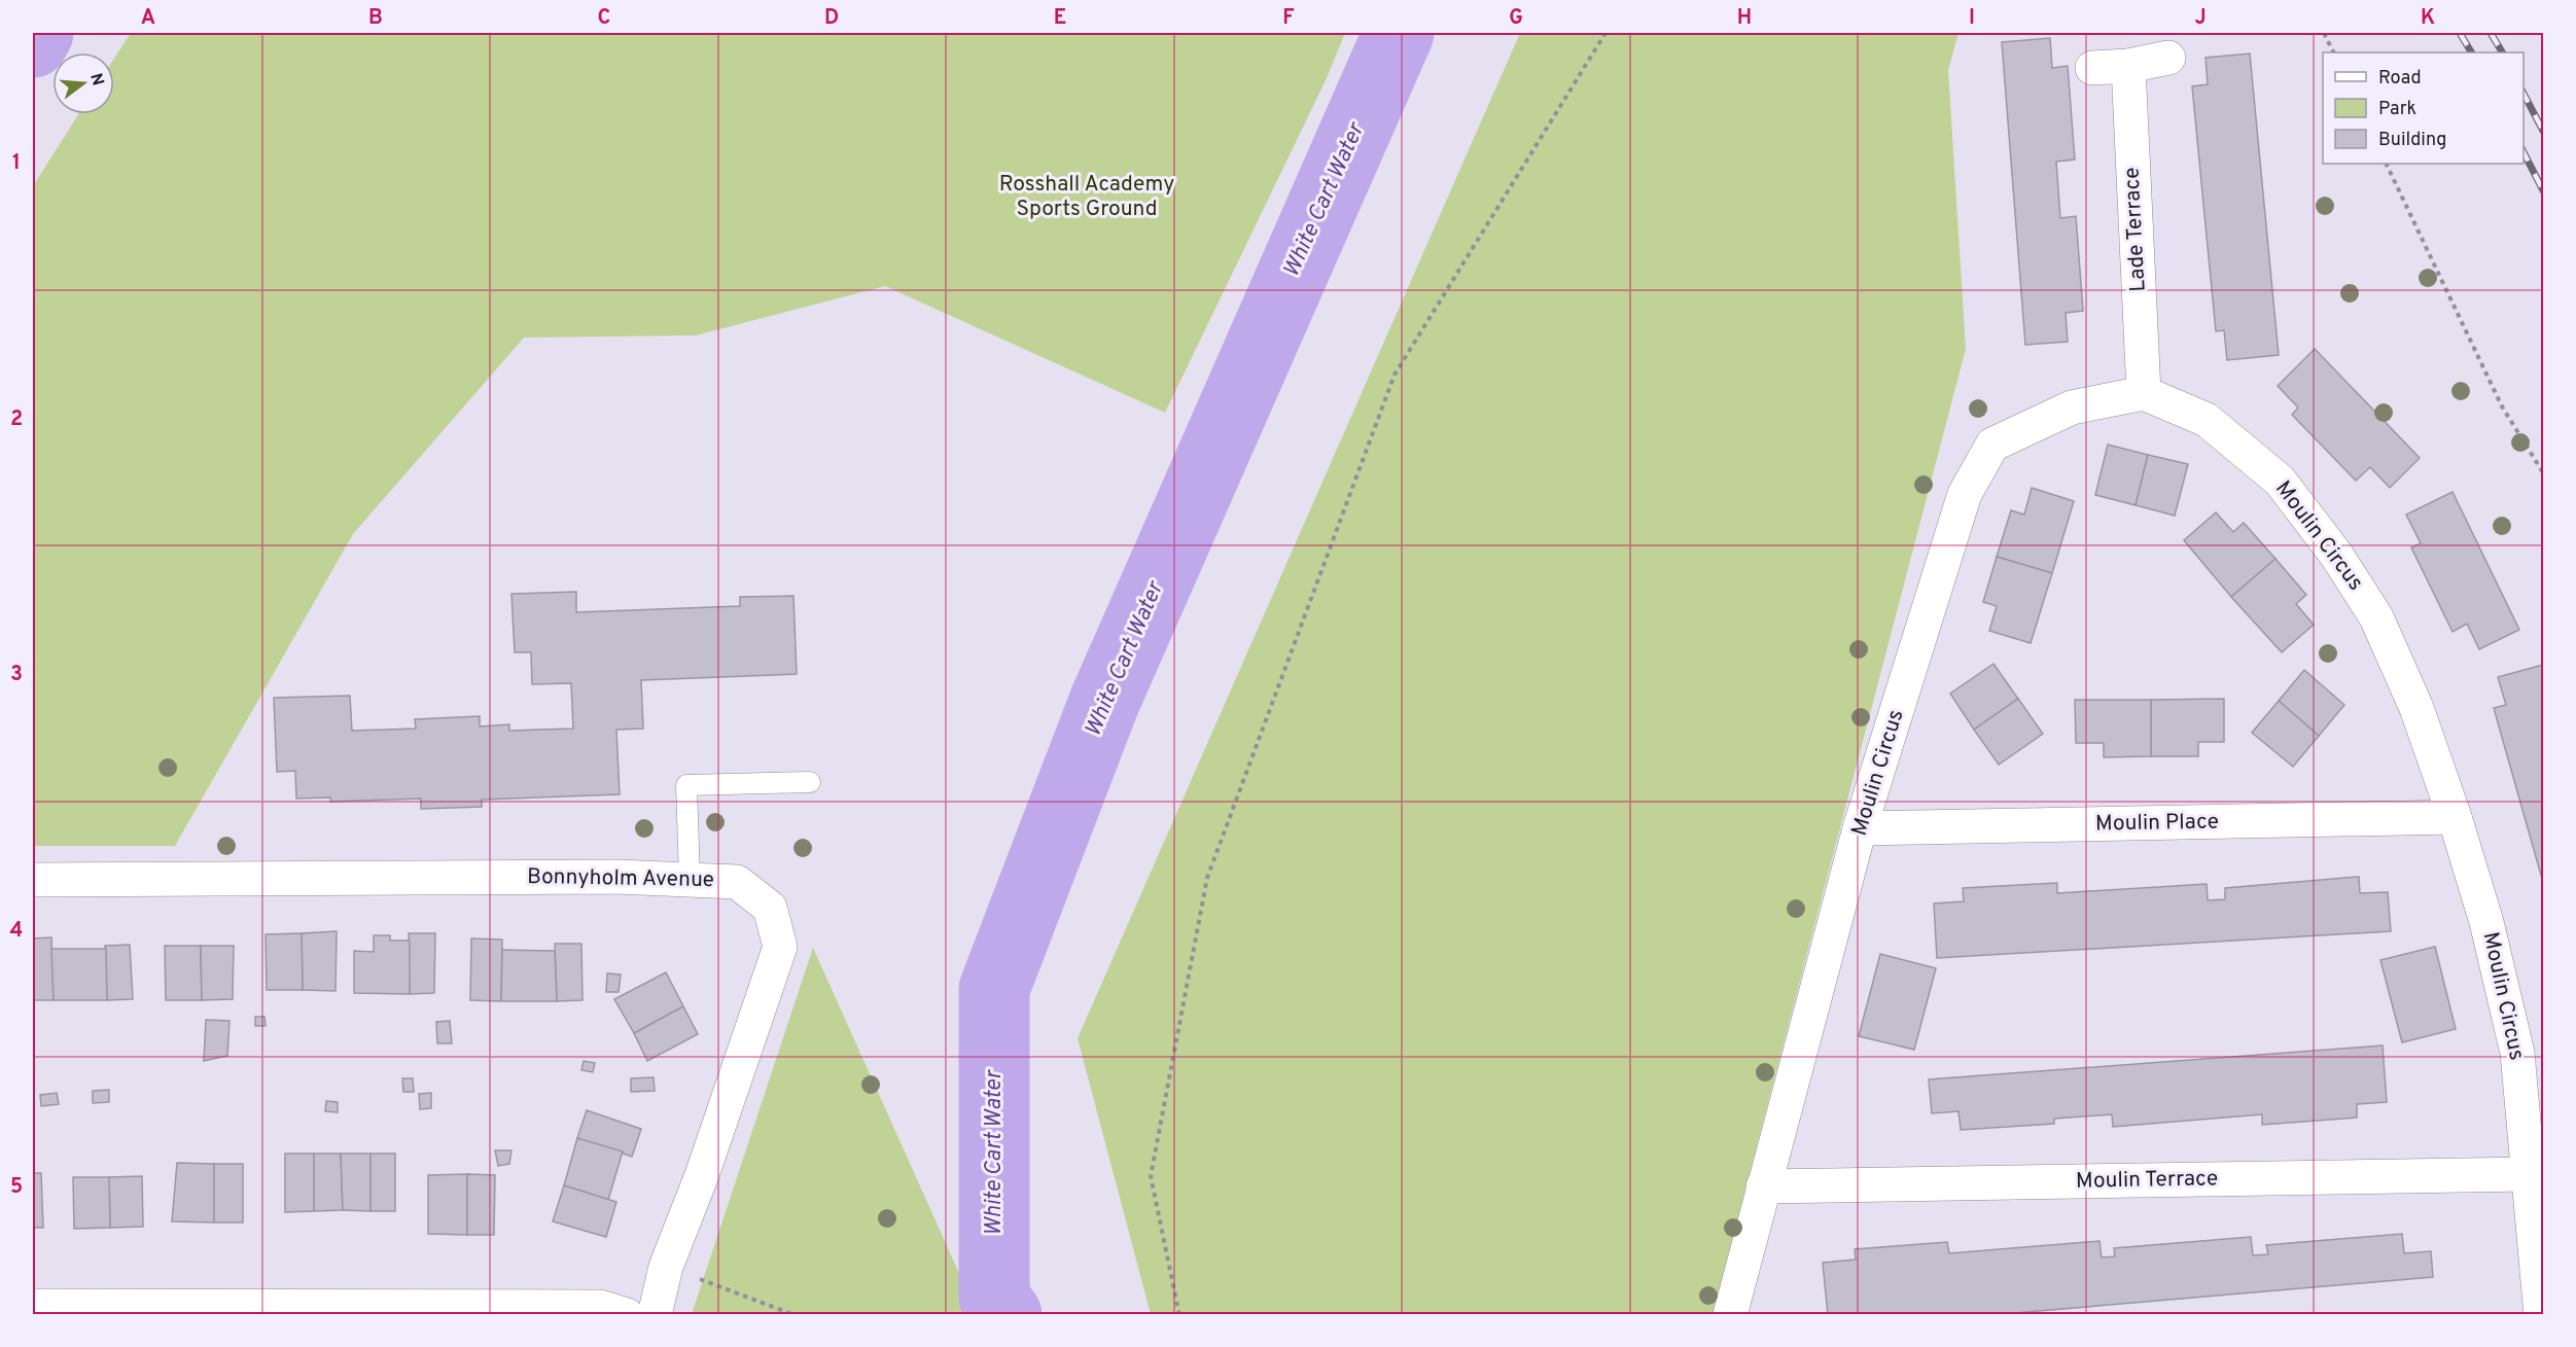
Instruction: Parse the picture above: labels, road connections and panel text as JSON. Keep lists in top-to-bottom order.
{
  "streets": {
    "street": [
      "Lade Terrace",
      "Moulin Circus",
      "Moulin Place",
      "Bonnyholm Avenue",
      "Moulin Terrace"
    ]
  },
  "crossings": [
    ["Lade Terrace", "Moulin Circus"],
    ["Moulin Circus", "Moulin Place"],
    ["Moulin Circus", "Moulin Terrace"]
  ],
  "water": ["White Cart Water"],
  "parks": ["Rosshall Academy Sports Ground"],
  "legend": ["Road", "Park", "Building"],
  "north": "right",
  "grid": {
    "columns": [
      "A",
      "B",
      "C",
      "D",
      "E",
      "F",
      "G",
      "H",
      "I",
      "J",
      "K"
    ],
    "rows": [
      "1",
      "2",
      "3",
      "4",
      "5"
    ]
  }
}
